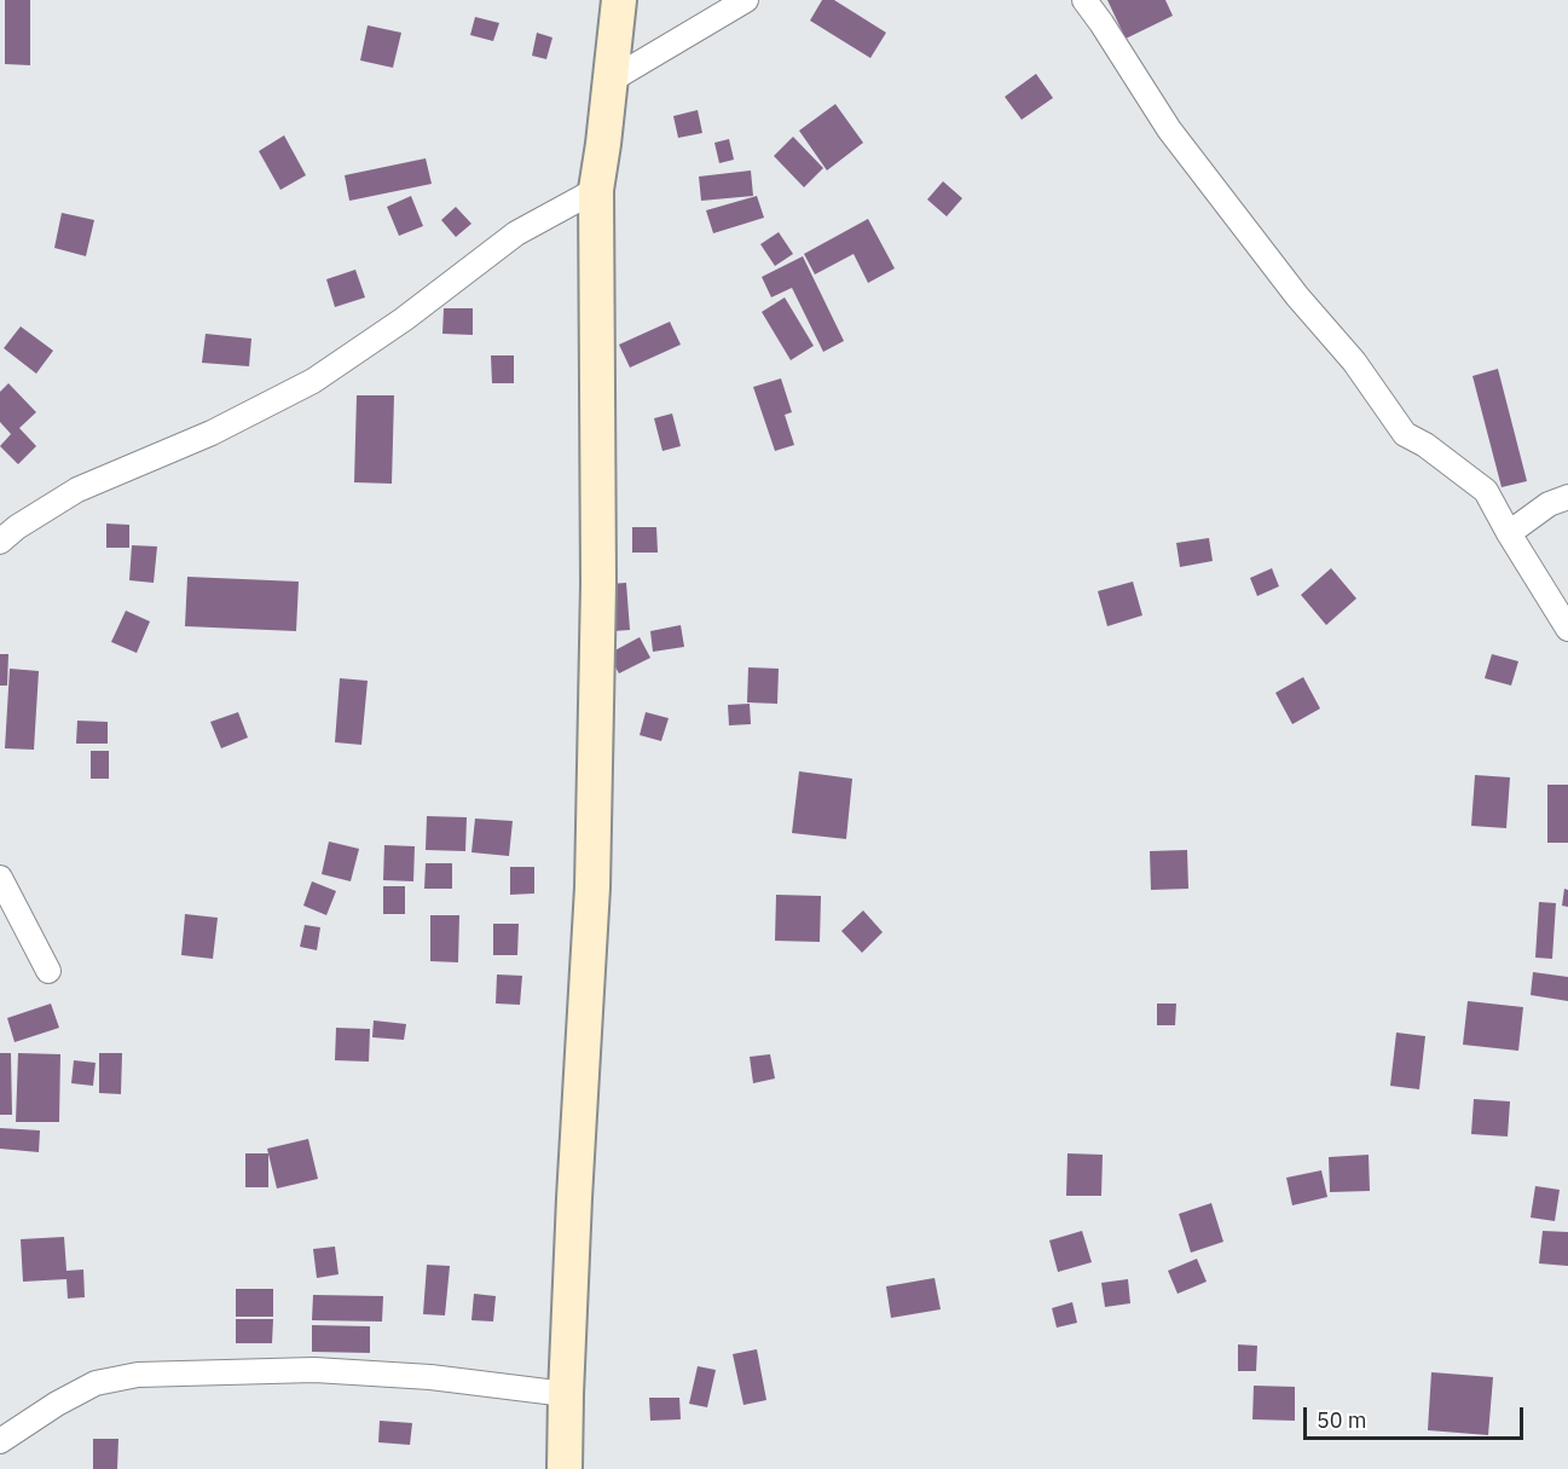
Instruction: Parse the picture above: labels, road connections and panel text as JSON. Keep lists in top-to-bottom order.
{
  "scale_bar": "50 m"
}
